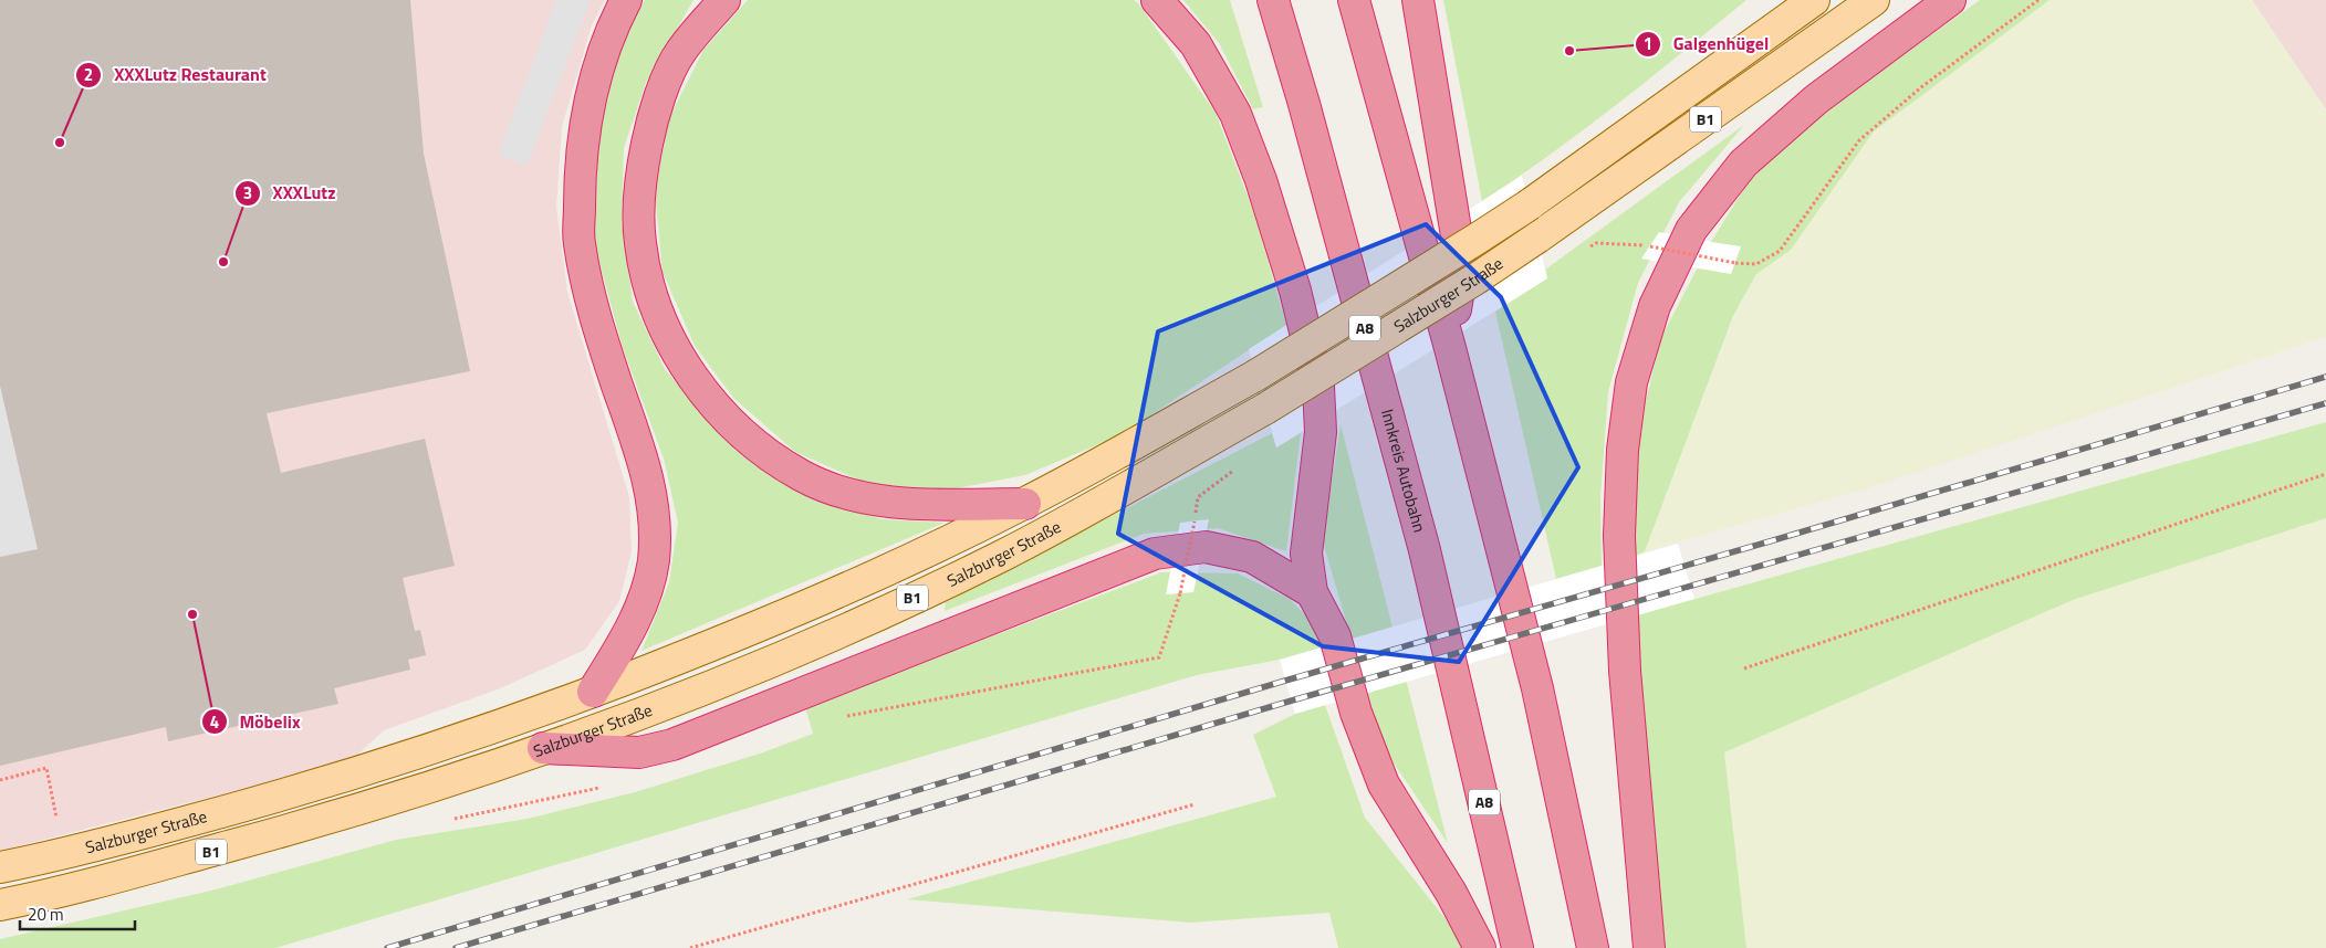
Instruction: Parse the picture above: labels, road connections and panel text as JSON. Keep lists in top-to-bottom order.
{
  "streets": {
    "highway": ["A8", "Innkreis Autobahn"],
    "main road": ["B1", "Salzburger Straße"]
  },
  "places": [
    "Galgenhügel",
    "XXXLutz Restaurant",
    "XXXLutz",
    "Möbelix"
  ],
  "scale_bar": "20 m"
}
